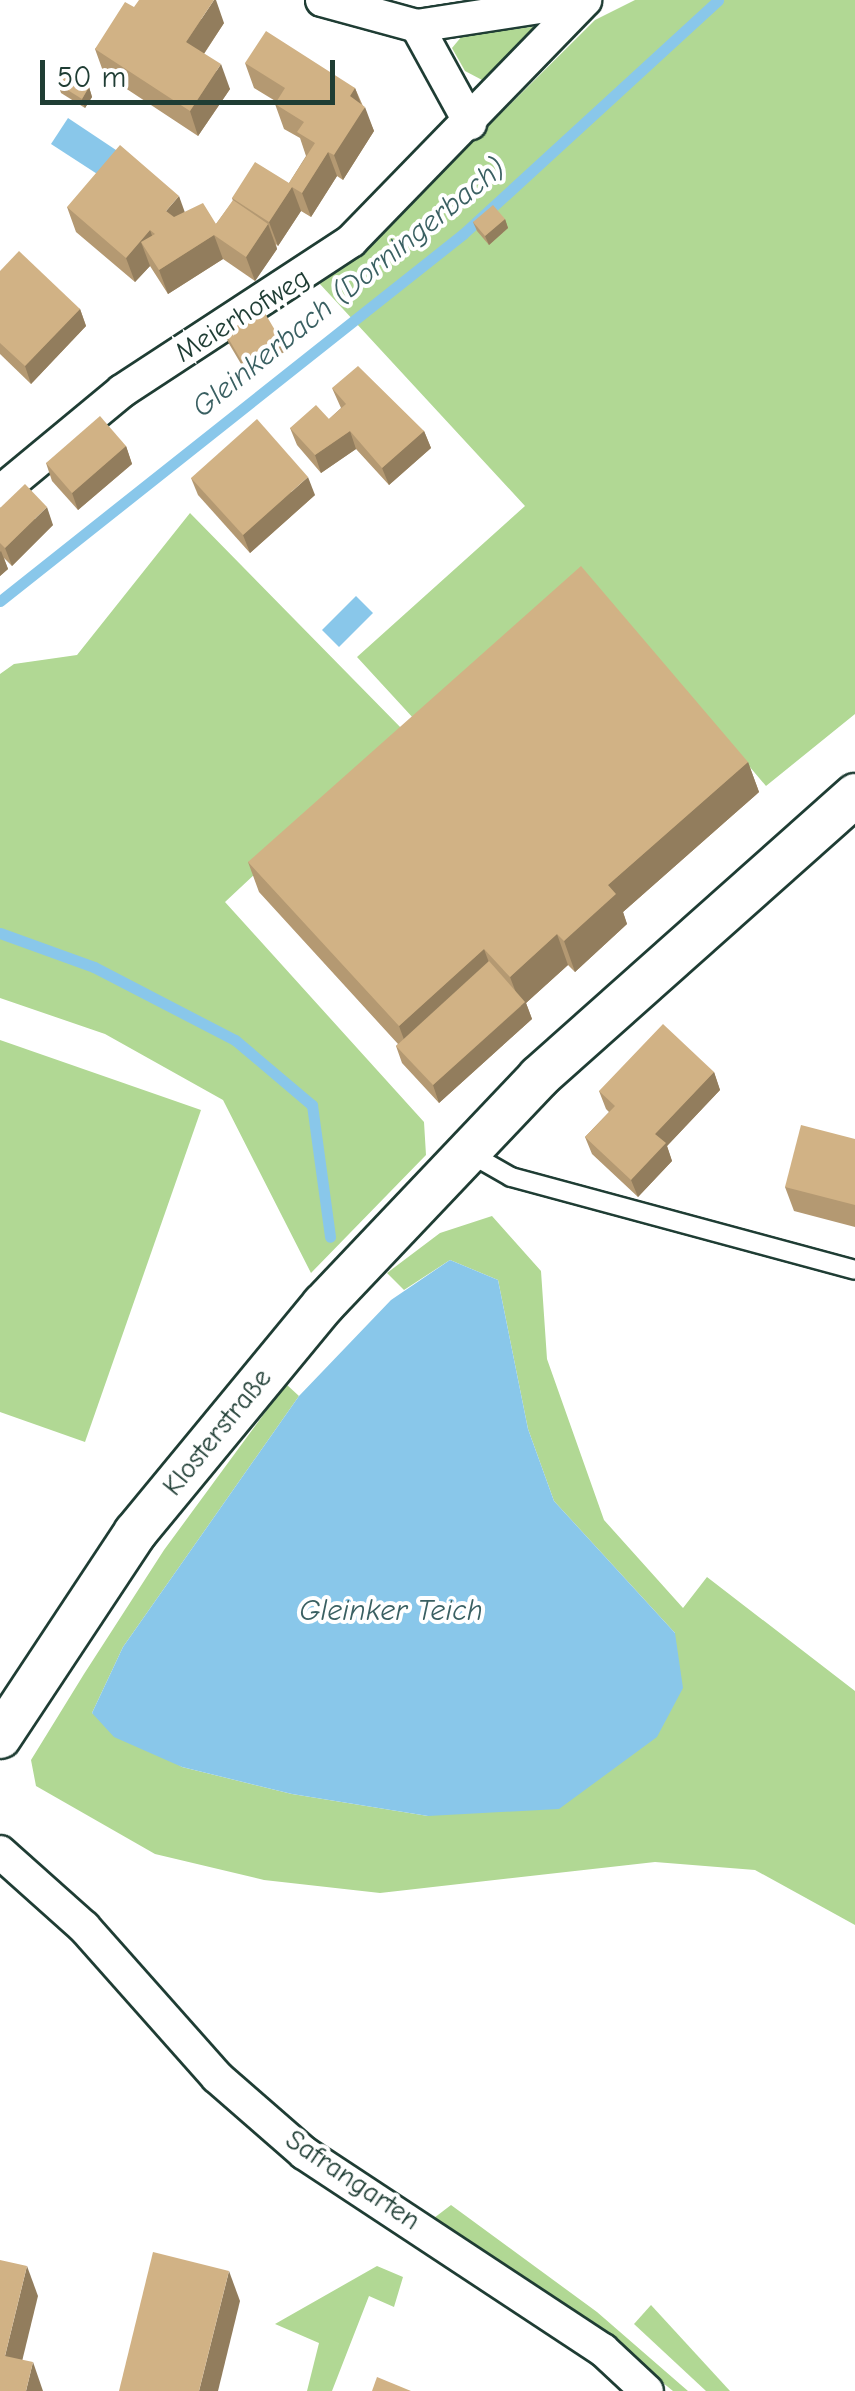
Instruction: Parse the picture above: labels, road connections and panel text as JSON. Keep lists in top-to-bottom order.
{
  "streets": {
    "street": ["Meierhofweg", "Klosterstraße", "Safrangarten"]
  },
  "water": ["Gleinkerbach (Dorningerbach)", "Gleinker Teich"],
  "scale_bar": "50 m"
}
